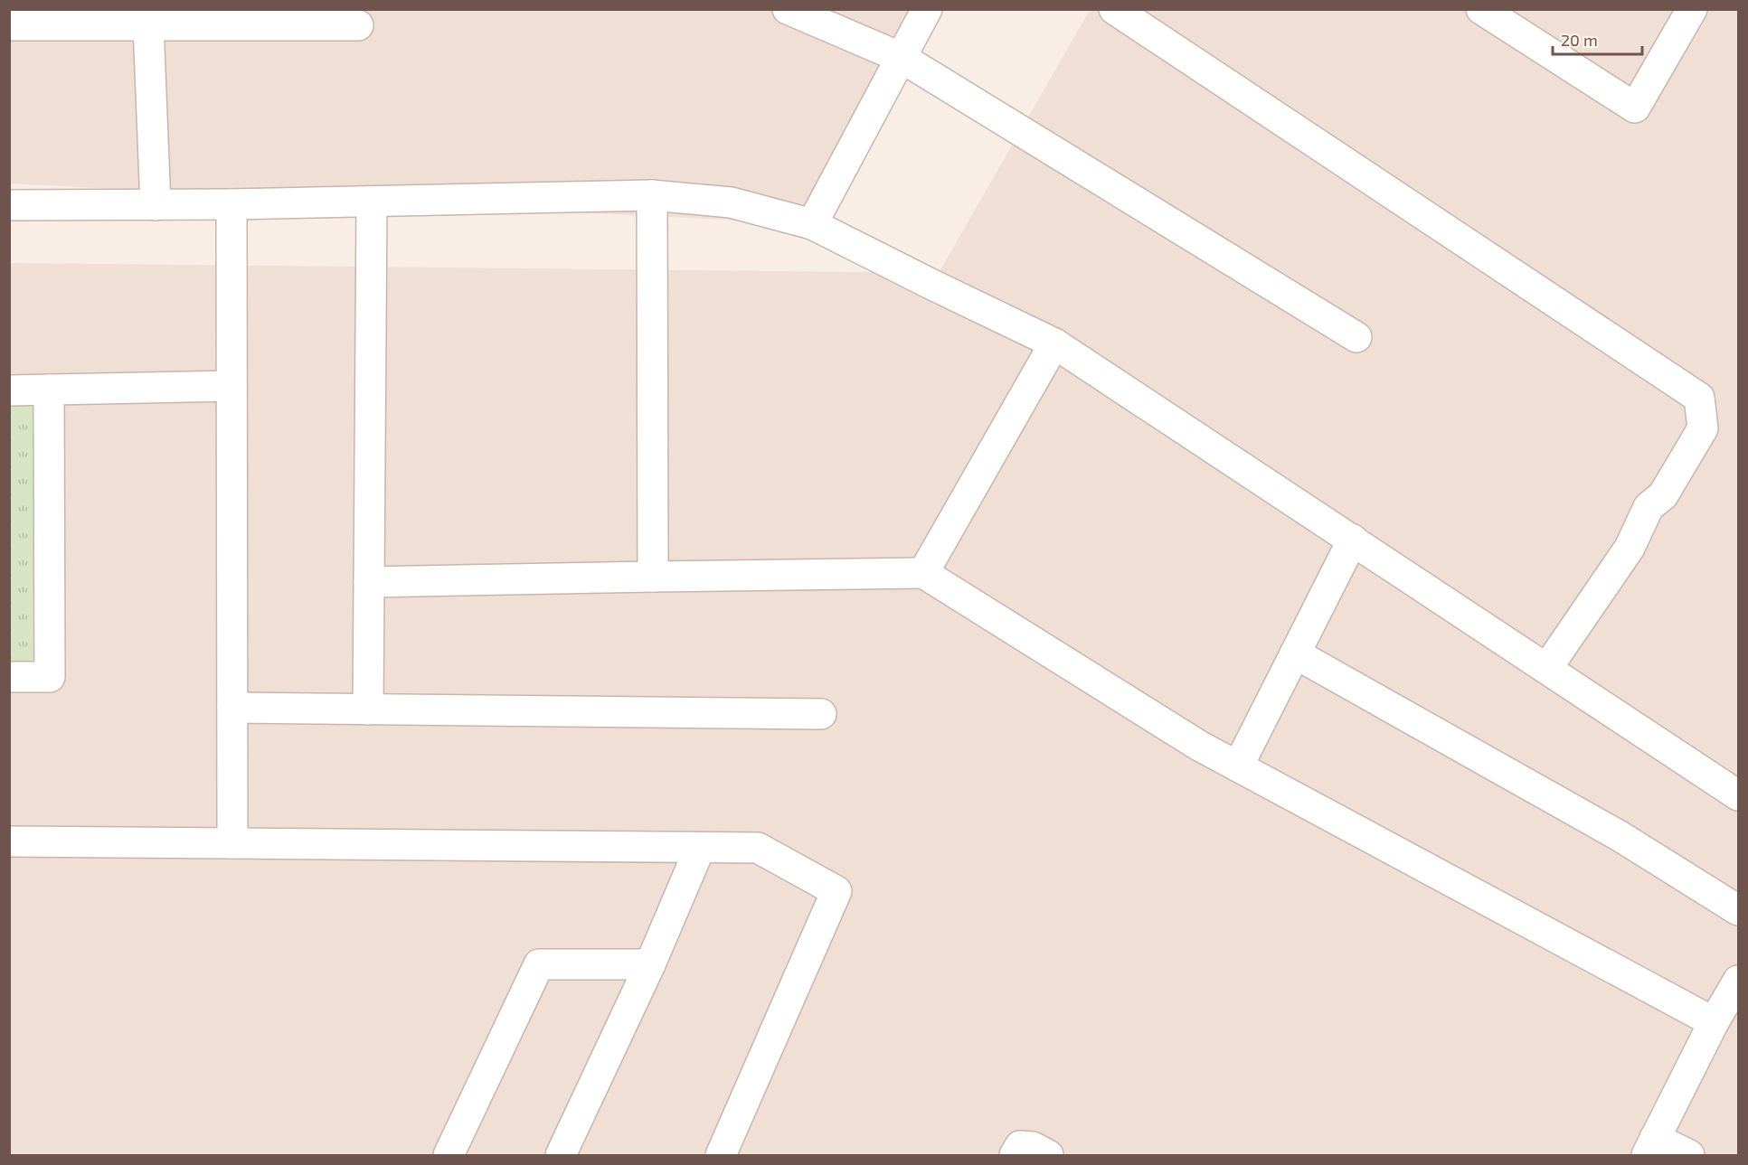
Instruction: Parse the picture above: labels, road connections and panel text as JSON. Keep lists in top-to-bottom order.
{
  "scale_bar": "20 m"
}
